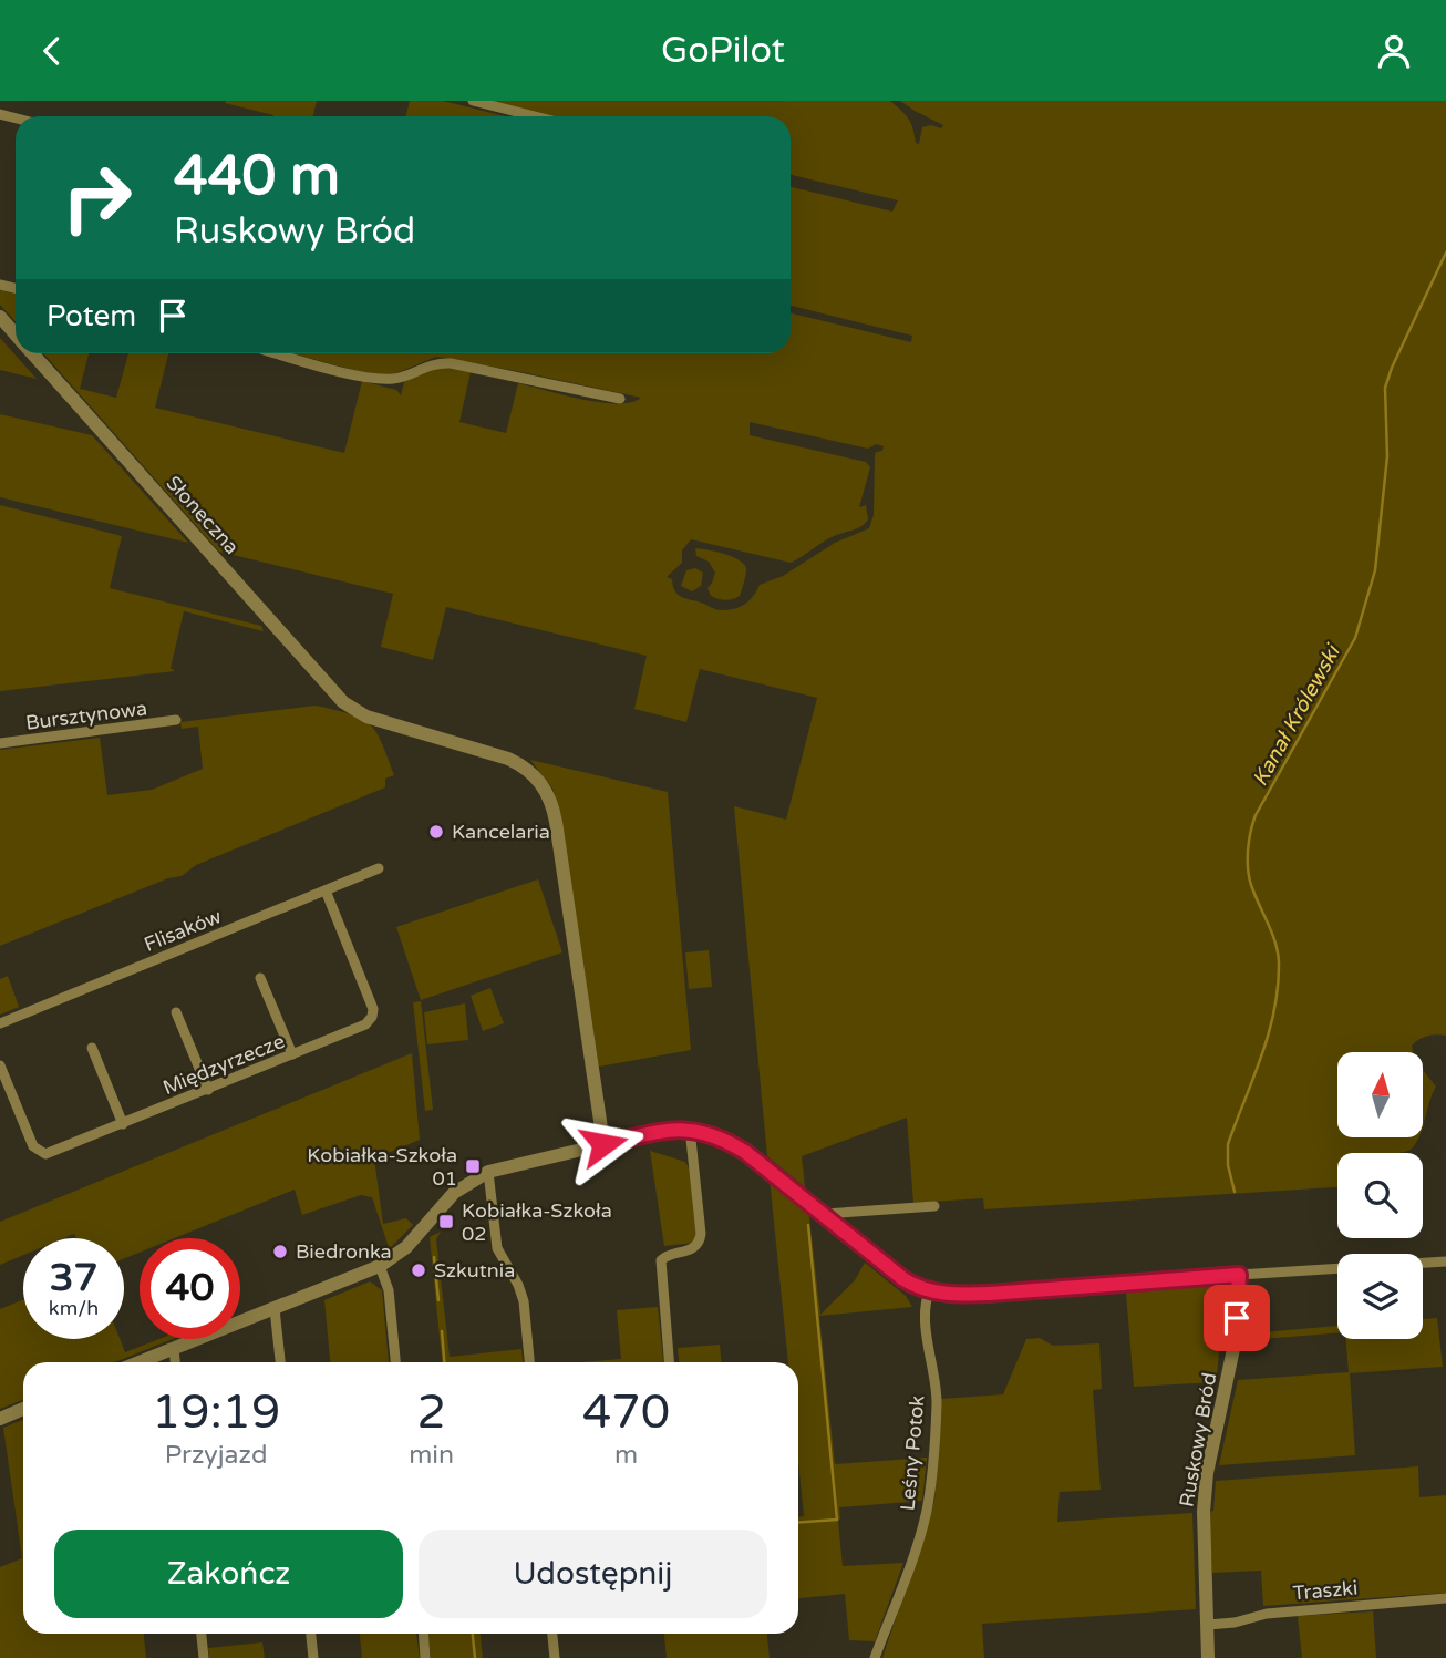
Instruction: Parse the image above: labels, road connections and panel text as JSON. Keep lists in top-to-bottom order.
{
  "streets": {
    "street": [
      "Słoneczna",
      "Bursztynowa",
      "Flisaków",
      "Międzyrzecze",
      "Ruskowy Bród",
      "Leśny Potok",
      "Traszki"
    ]
  },
  "crossings": [
    ["Flisaków", "Międzyrzecze"],
    ["Ruskowy Bród", "Traszki"]
  ],
  "water": ["Kanał Królewski"],
  "places": {
    "other": ["Kancelaria", "Biedronka", "Szkutnia"],
    "transit": ["Kobiałka-Szkoła 01", "Kobiałka-Szkoła 02"]
  },
  "north": "top",
  "page": {
    "header": "GoPilot",
    "turn": ["440 m", "Ruskowy Bród"],
    "then": "Potem",
    "speed": "37 km/h",
    "limit": "40",
    "eta": [
      "19:19",
      "Przyjazd",
      "2",
      "min",
      "470",
      "m"
    ],
    "buttons": ["Zakończ", "Udostępnij"]
  }
}
